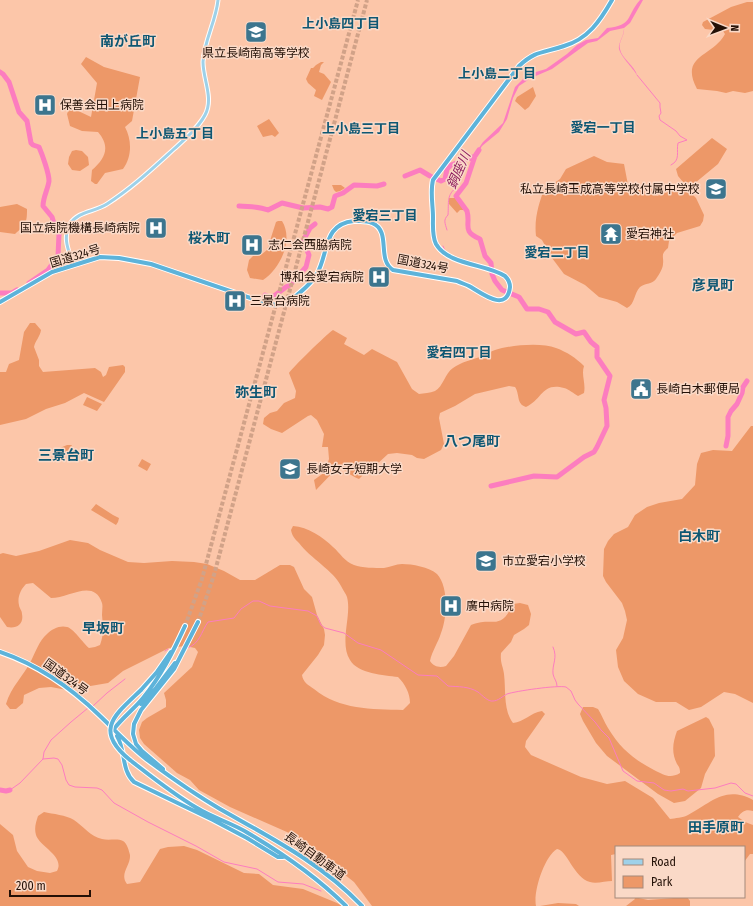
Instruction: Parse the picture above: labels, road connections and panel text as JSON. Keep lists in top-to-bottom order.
{
  "streets": {
    "highway": ["国道324号", "長崎自動車道"]
  },
  "districts": [
    "上小島四丁目",
    "南が丘町",
    "上小島二丁目",
    "愛宕一丁目",
    "上小島三丁目",
    "上小島五丁目",
    "愛宕三丁目",
    "桜木町",
    "愛宕二丁目",
    "彦見町",
    "愛宕四丁目",
    "弥生町",
    "八つ尾町",
    "三景台町",
    "白木町",
    "早坂町",
    "田手原町"
  ],
  "water": ["銅座川"],
  "places": {
    "school or university": [
      "県立長崎南高等学校",
      "私立長崎玉成高等学校付属中学校",
      "長崎女子短期大学",
      "市立愛宕小学校"
    ],
    "hospital": [
      "保善会田上病院",
      "国立病院機構長崎病院",
      "志仁会西脇病院",
      "博和会愛宕病院",
      "三景台病院",
      "廣中病院"
    ],
    "temple": ["愛宕神社"],
    "public building": ["長崎白木郵便局"]
  },
  "legend": ["Road", "Park"],
  "scale_bar": "200 m",
  "north": "right"
}
